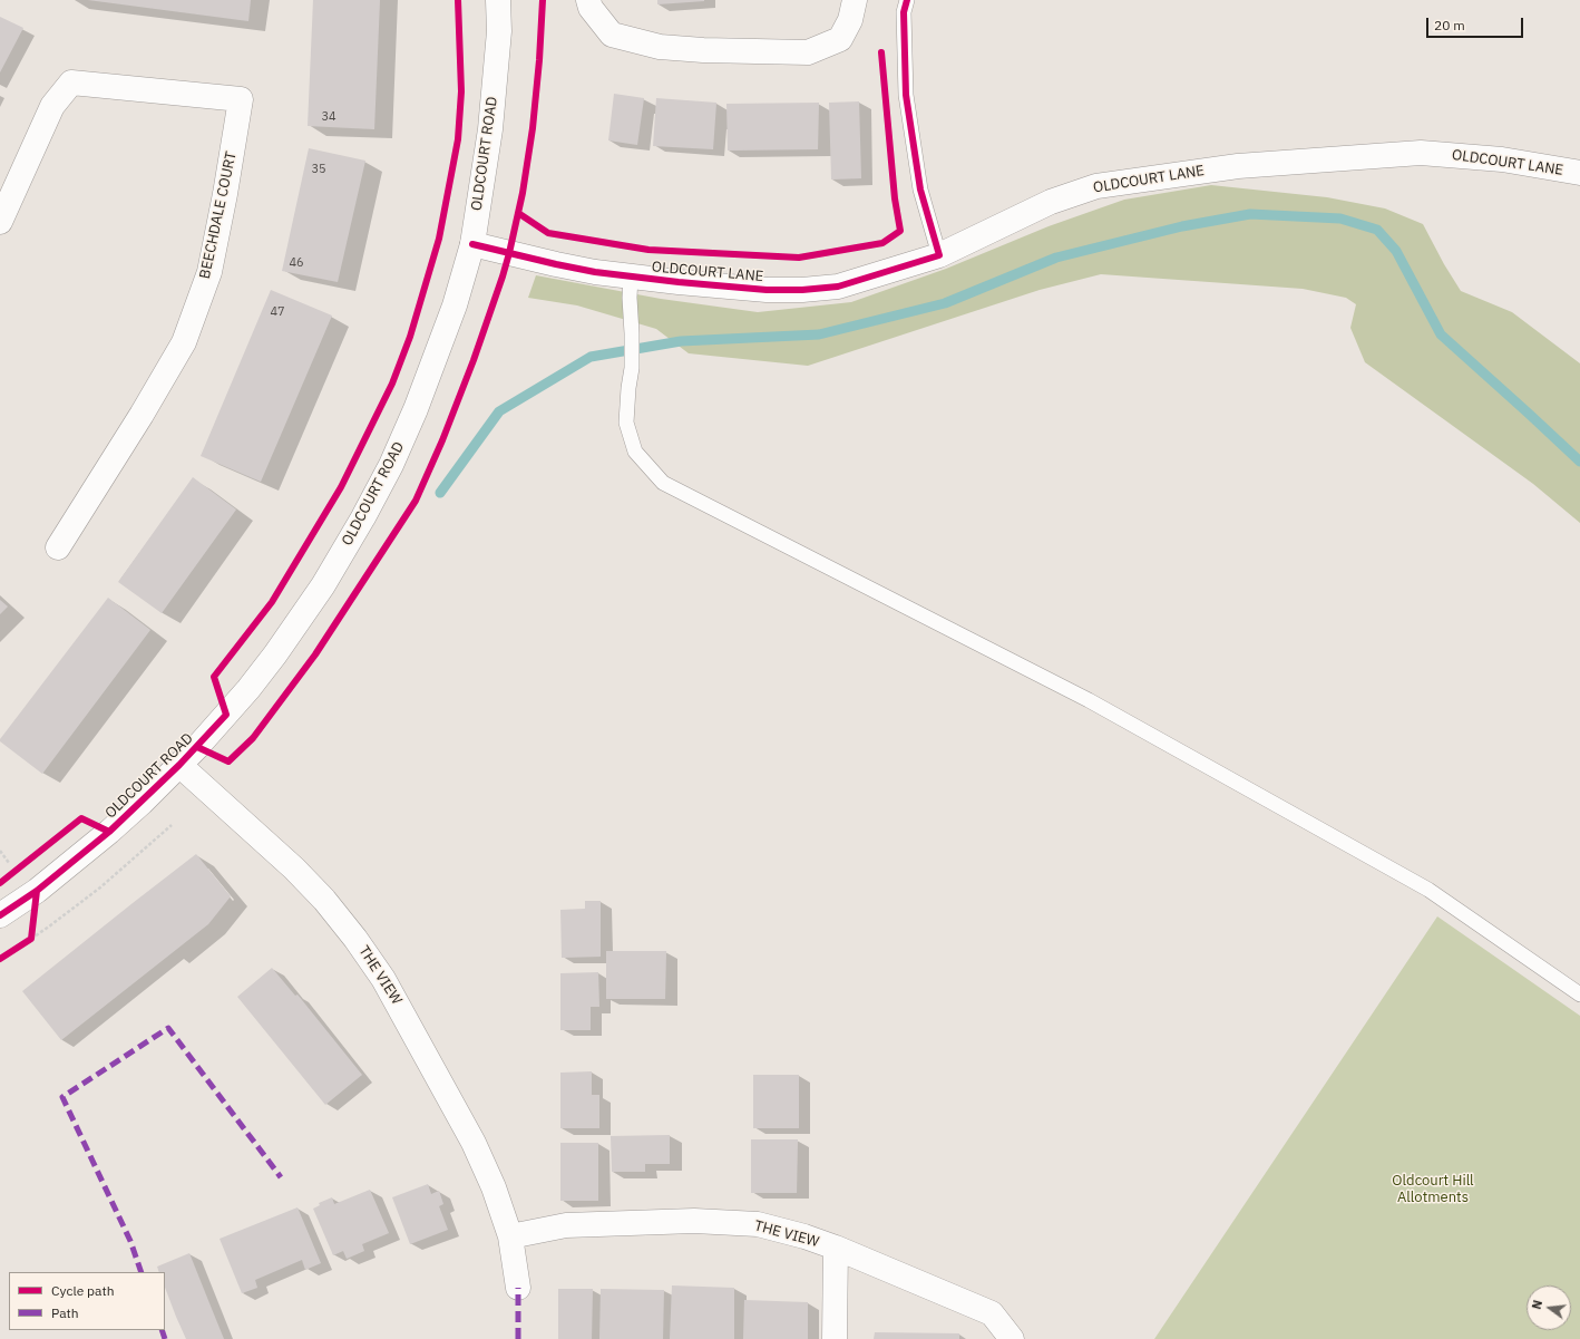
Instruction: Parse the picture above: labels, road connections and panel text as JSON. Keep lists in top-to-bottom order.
{
  "streets": {
    "street": [
      "OLDCOURT ROAD",
      "OLDCOURT LANE",
      "BEECHDALE COURT",
      "THE VIEW"
    ]
  },
  "crossings": [
    ["OLDCOURT ROAD", "OLDCOURT LANE"],
    ["OLDCOURT ROAD", "THE VIEW"]
  ],
  "parks": ["Oldcourt Hill Allotments"],
  "house_numbers": [
    "34",
    "35",
    "46",
    "47"
  ],
  "legend": ["Cycle path", "Path"],
  "scale_bar": "20 m",
  "north": "left"
}
